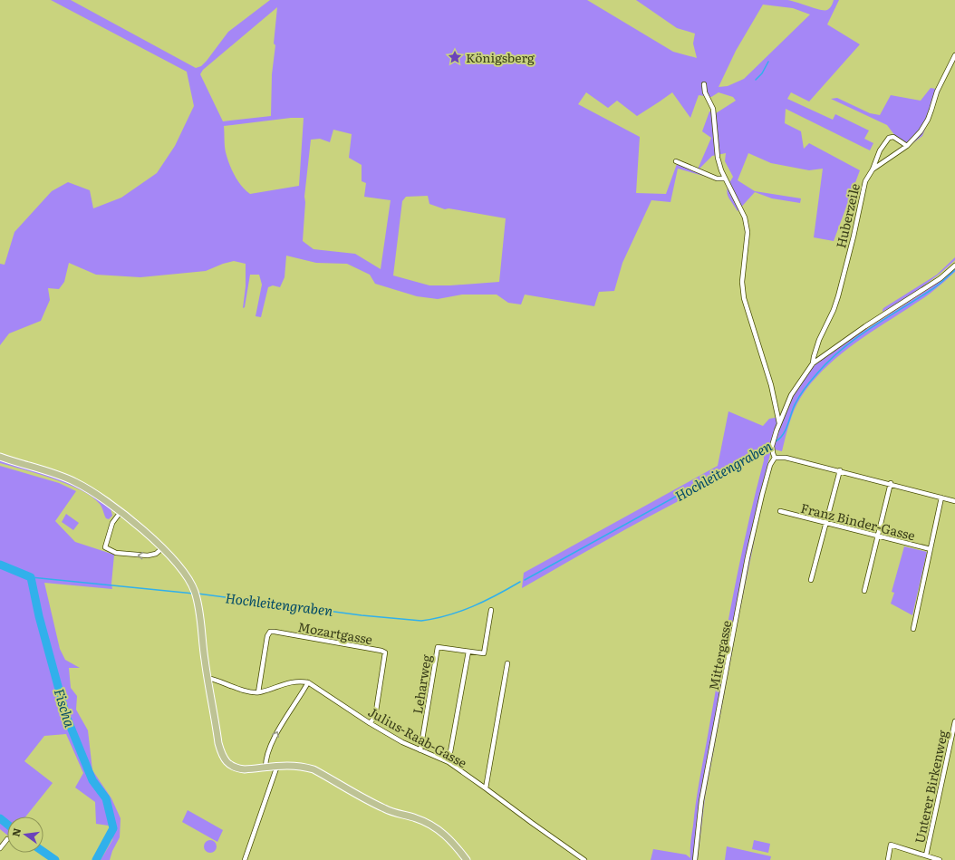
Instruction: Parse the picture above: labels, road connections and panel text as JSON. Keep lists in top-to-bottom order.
{
  "streets": {
    "street": [
      "Huberzeile",
      "Franz Binder-Gasse",
      "Mozartgasse",
      "Mittergasse",
      "Leharweg",
      "Julius-Raab-Gasse",
      "Unterer Birkenweg"
    ]
  },
  "crossings": [
    ["Mozartgasse", "Julius-Raab-Gasse"],
    ["Leharweg", "Julius-Raab-Gasse"]
  ],
  "water": ["Hochleitengraben", "Fischa"],
  "places": {
    "place": ["Königsberg"]
  },
  "north": "left"
}
